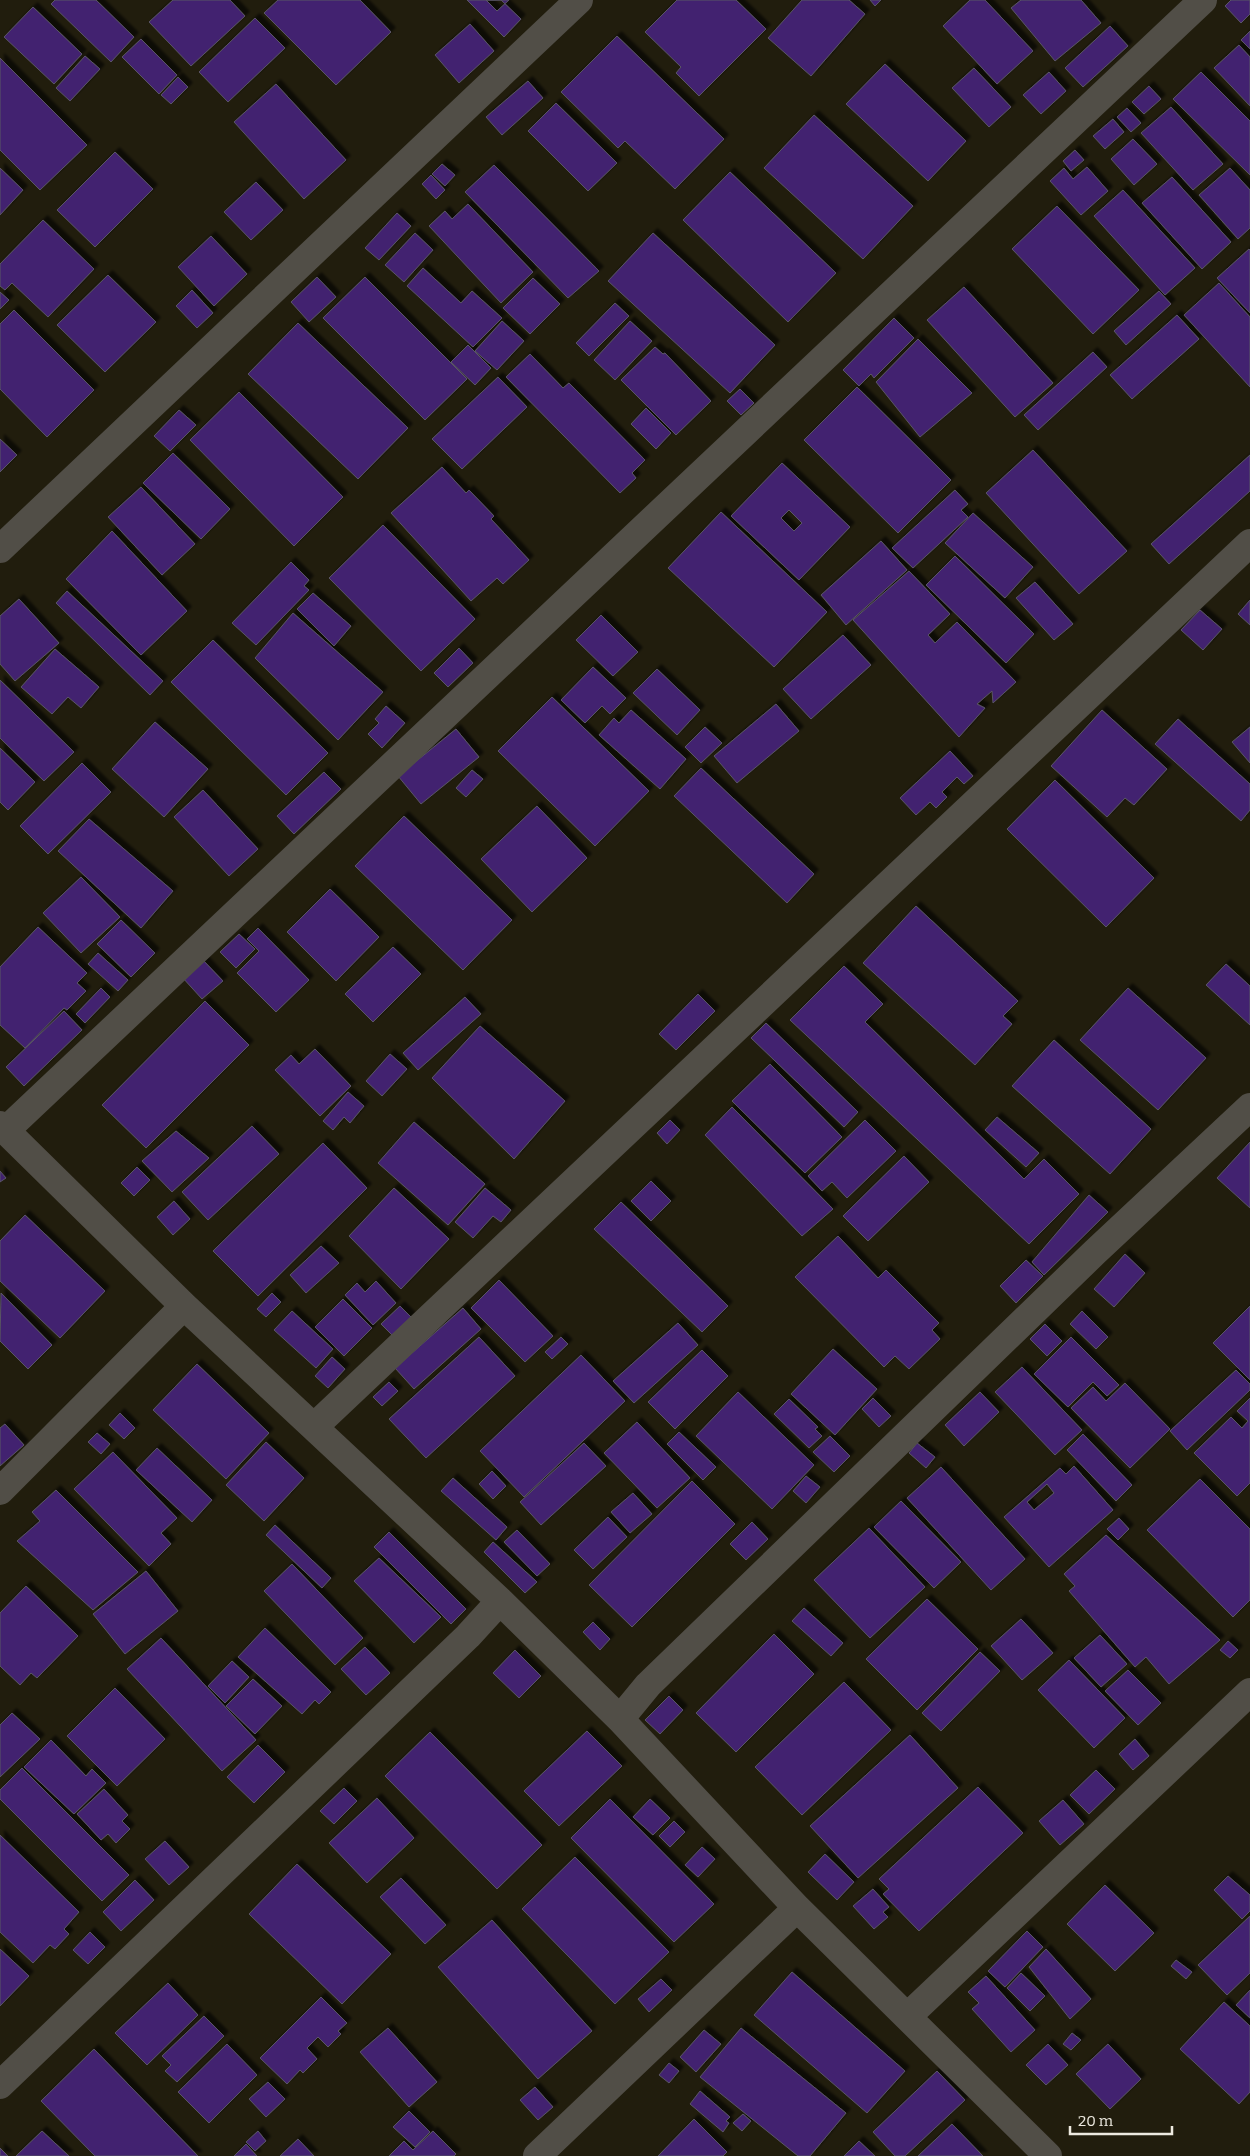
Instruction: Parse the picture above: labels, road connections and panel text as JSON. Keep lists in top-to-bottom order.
{
  "scale_bar": "20 m"
}
